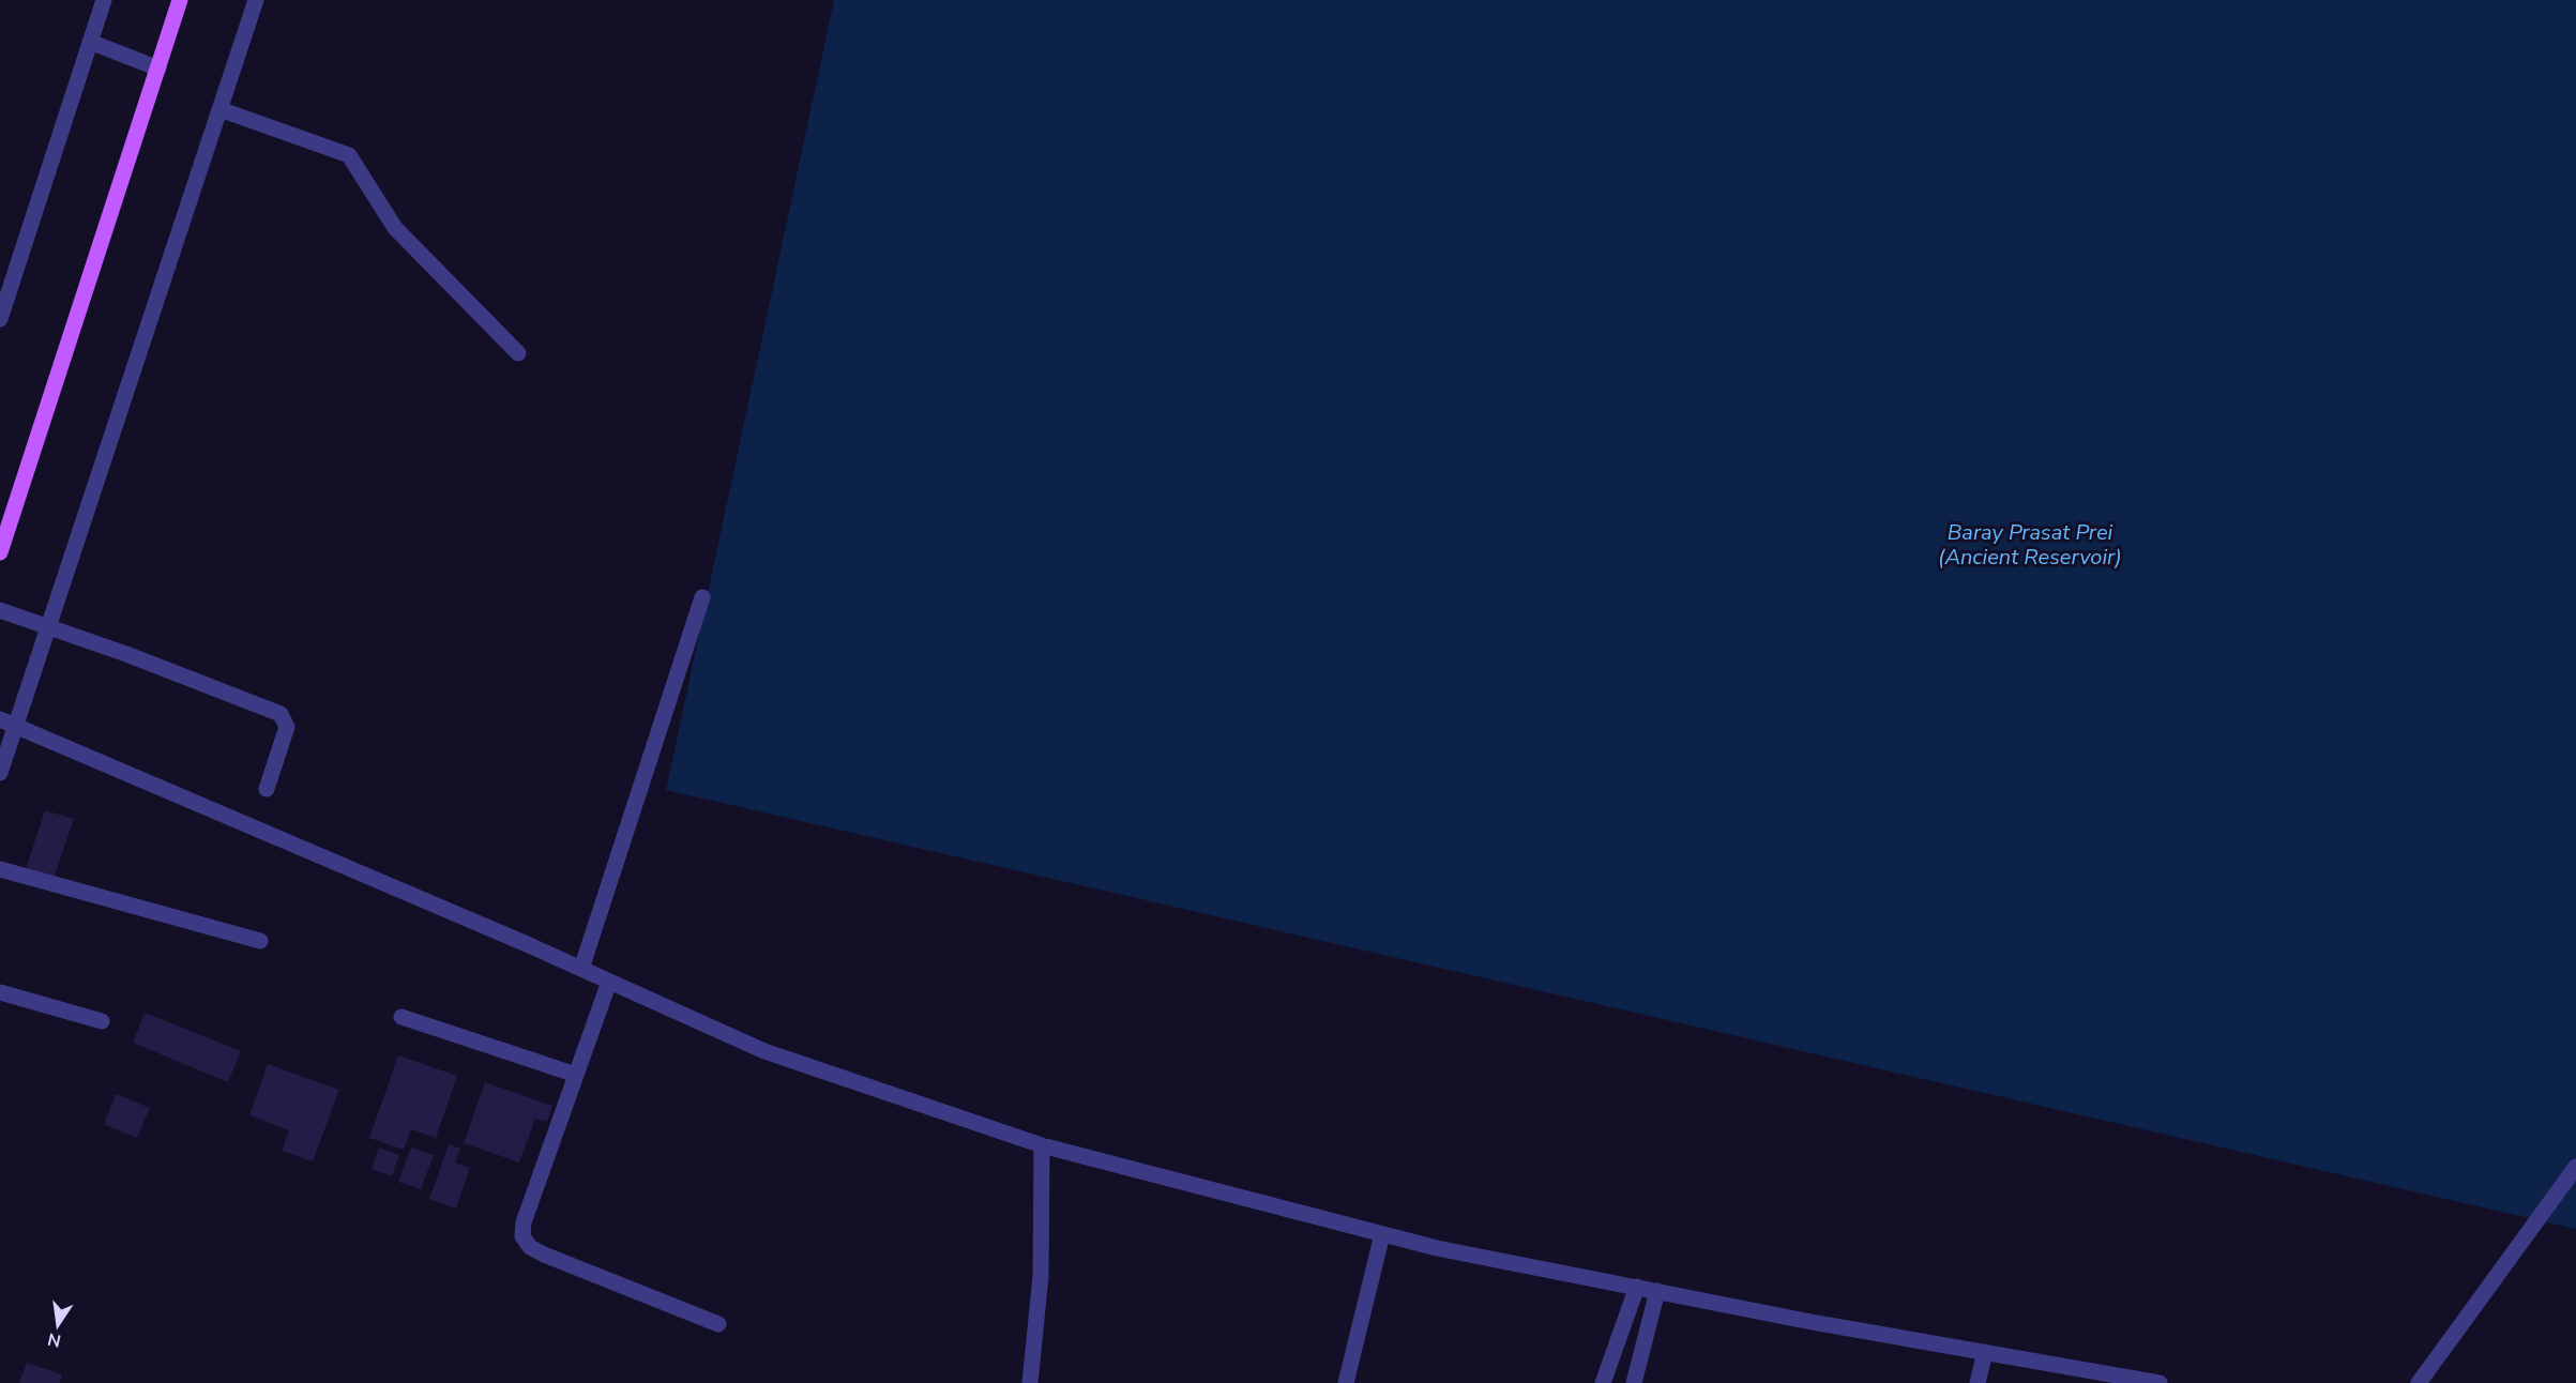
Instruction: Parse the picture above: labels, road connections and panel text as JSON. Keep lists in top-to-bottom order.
{
  "water": ["Baray Prasat Prei (Ancient Reservoir)"],
  "north": "bottom"
}
